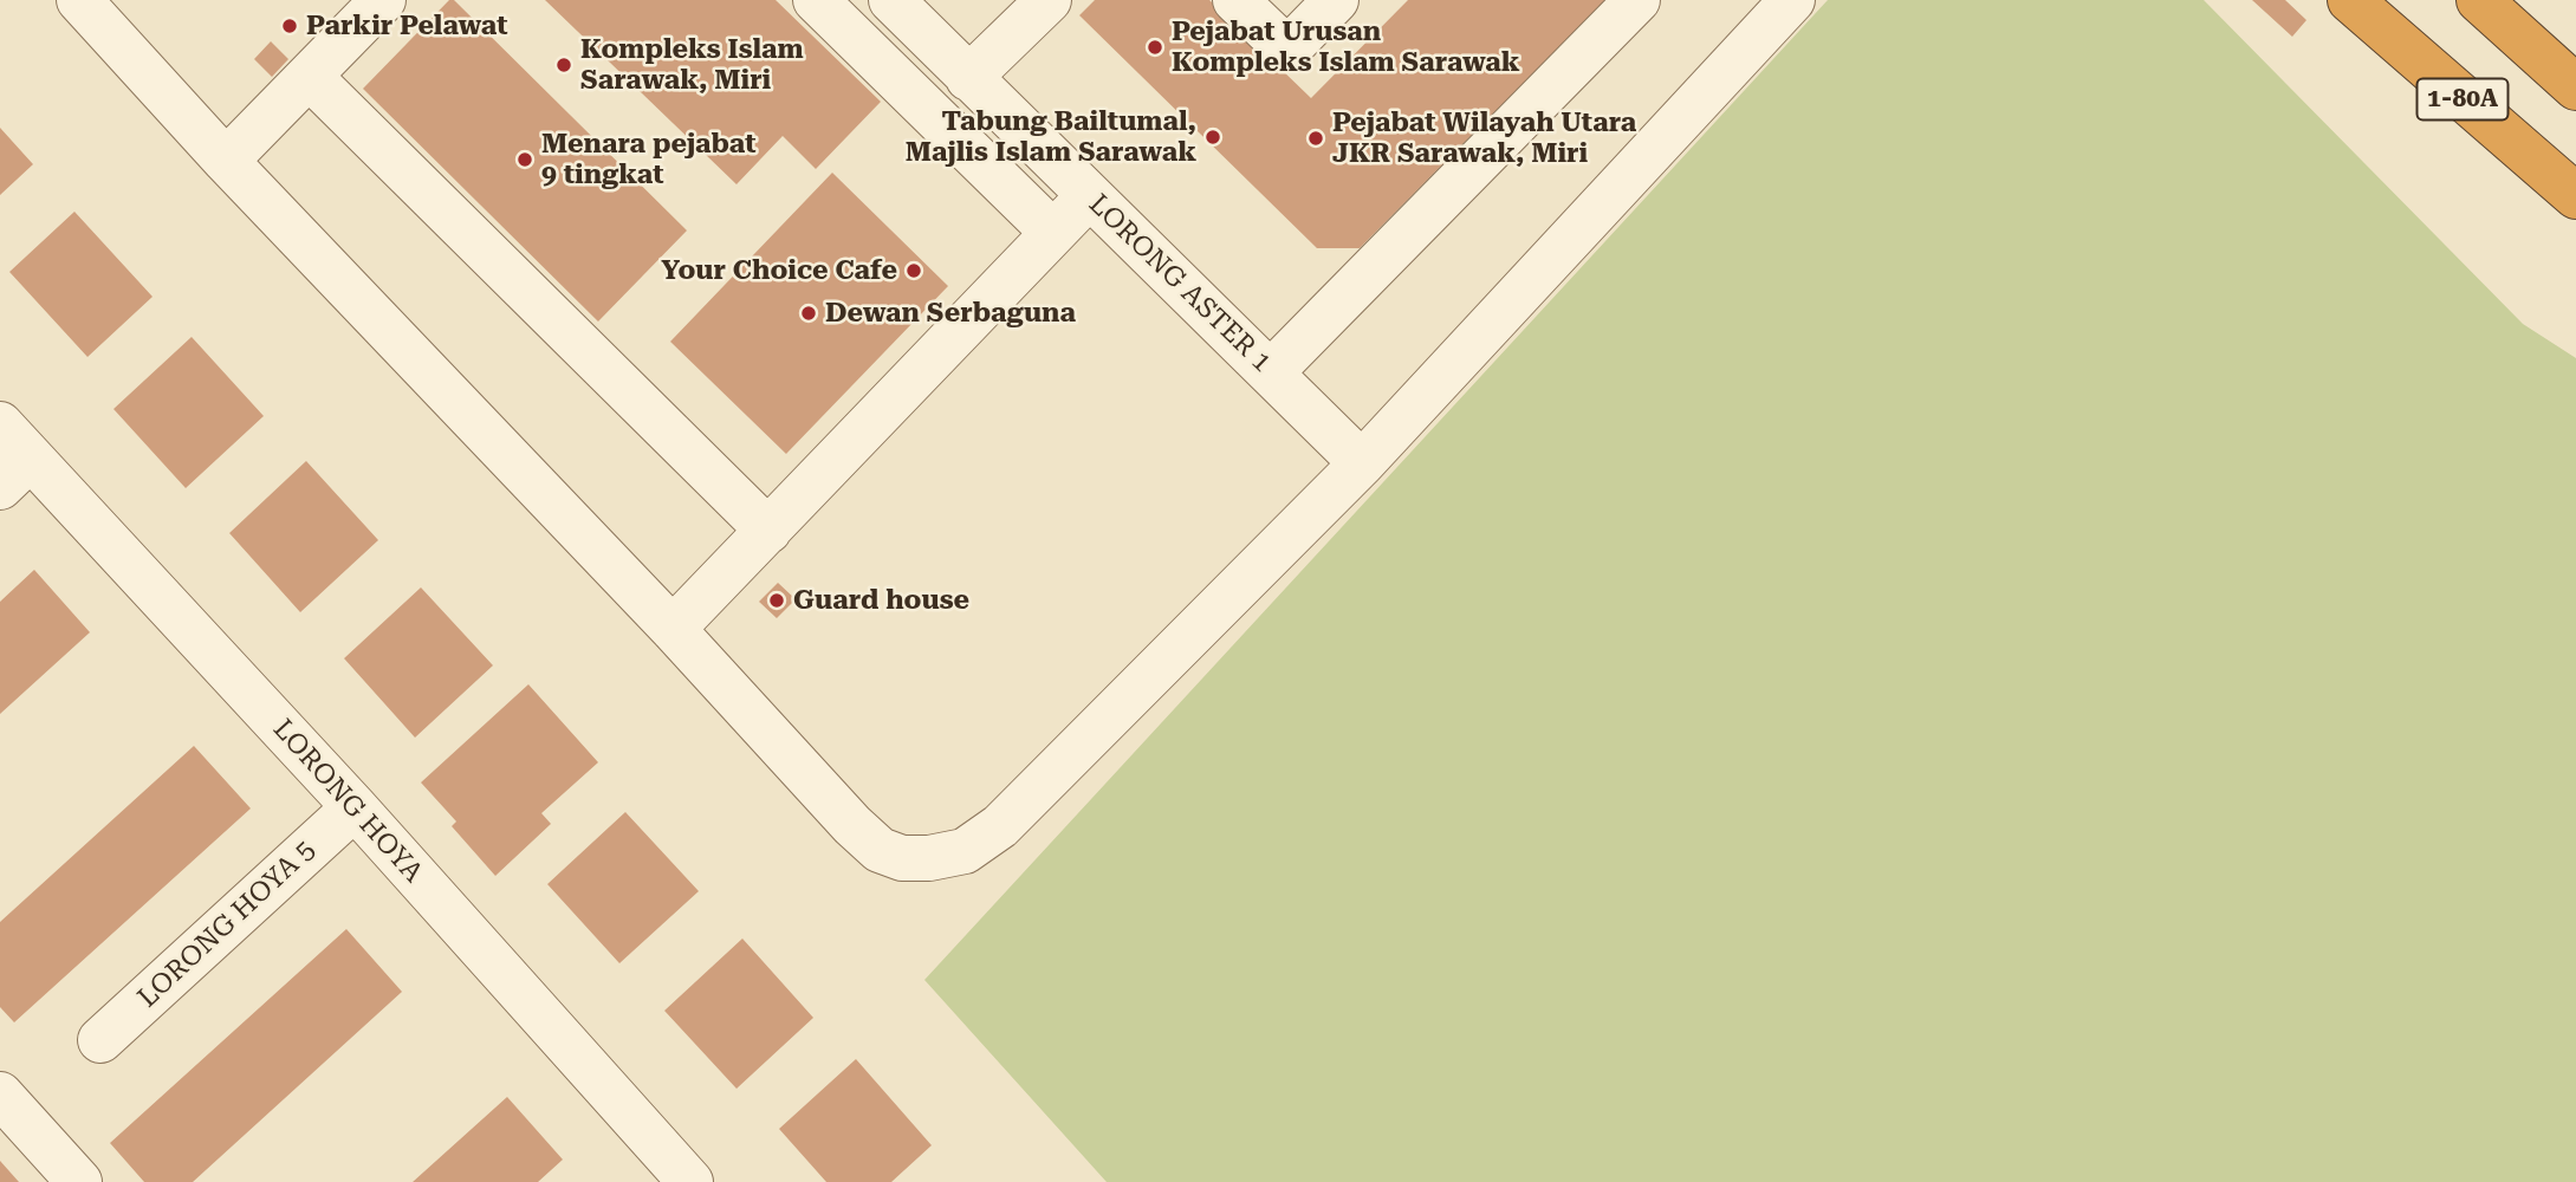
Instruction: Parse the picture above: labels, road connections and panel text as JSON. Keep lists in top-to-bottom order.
{
  "streets": {
    "highway": ["1-80A"],
    "street": ["LORONG ASTER 1", "LORONG HOYA", "LORONG HOYA 5"]
  },
  "crossings": [
    ["LORONG HOYA", "LORONG HOYA 5"]
  ],
  "places": [
    "Parkir Pelawat",
    "Pejabat Urusan Kompleks Islam Sarawak",
    "Kompleks Islam Sarawak, Miri",
    "Tabung Bailtumal, Majlis Islam Sarawak",
    "Pejabat Wilayah Utara JKR Sarawak, Miri",
    "Menara pejabat 9 tingkat",
    "Your Choice Cafe",
    "Dewan Serbaguna",
    "Guard house"
  ]
}
